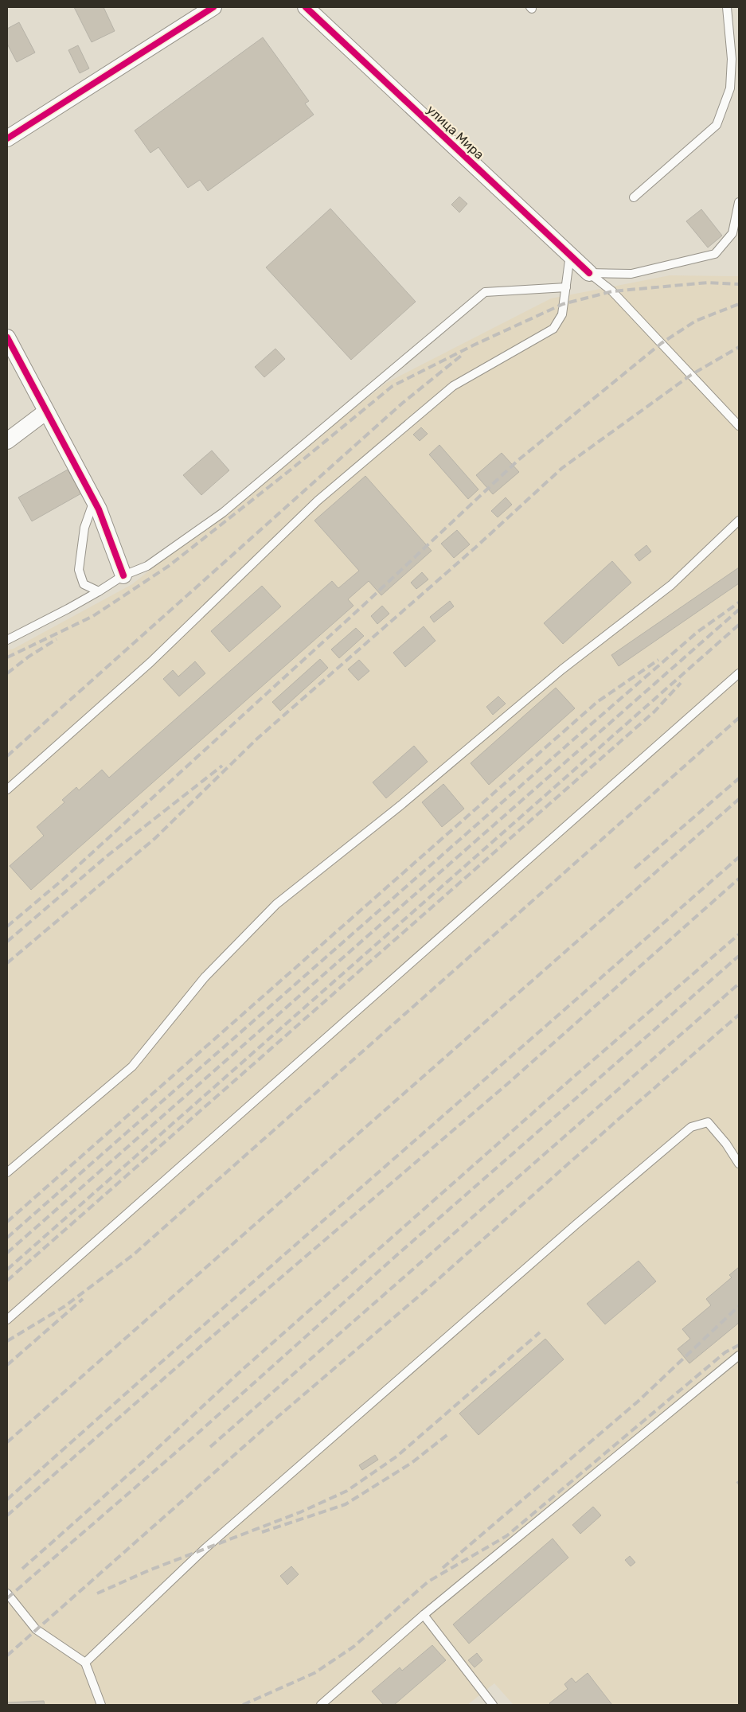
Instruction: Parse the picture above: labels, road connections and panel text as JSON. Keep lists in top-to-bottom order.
{
  "streets": {
    "street": ["улица Мира"]
  }
}
